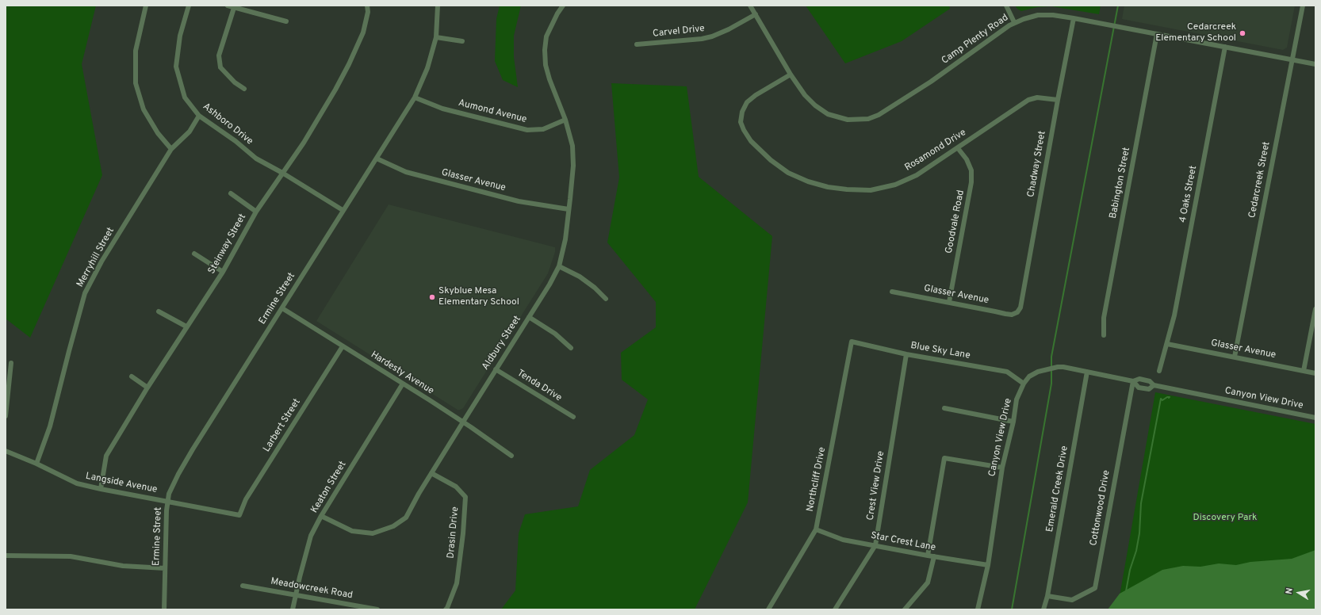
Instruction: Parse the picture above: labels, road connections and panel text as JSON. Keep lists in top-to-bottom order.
{
  "streets": {
    "street": [
      "Carvel Drive",
      "Camp Plenty Road",
      "Aumond Avenue",
      "Ashboro Drive",
      "Rosamond Drive",
      "Chadway Street",
      "Cedarcreek Street",
      "Glasser Avenue",
      "Babington Street",
      "4 Oaks Street",
      "Goodvale Road",
      "Steinway Street",
      "Merryhill Street",
      "Ermine Street",
      "Aldbury Street",
      "Blue Sky Lane",
      "Hardesty Avenue",
      "Tenda Drive",
      "Canyon View Drive",
      "Larbert Street",
      "Northcliff Drive",
      "Langside Avenue",
      "Crest View Drive",
      "Keaton Street",
      "Emerald Creek Drive",
      "Cottonwood Drive",
      "Drasin Drive",
      "Star Crest Lane",
      "Meadowcreek Road"
    ]
  },
  "crossings": [
    ["Carvel Drive", "Camp Plenty Road"],
    ["Camp Plenty Road", "Rosamond Drive"],
    ["Camp Plenty Road", "Chadway Street"],
    ["Camp Plenty Road", "Cedarcreek Street"],
    ["Camp Plenty Road", "Babington Street"],
    ["Camp Plenty Road", "4 Oaks Street"],
    ["Aumond Avenue", "Ermine Street"],
    ["Aumond Avenue", "Aldbury Street"],
    ["Ashboro Drive", "Steinway Street"],
    ["Ashboro Drive", "Merryhill Street"],
    ["Ashboro Drive", "Ermine Street"],
    ["Rosamond Drive", "Chadway Street"],
    ["Rosamond Drive", "Goodvale Road"],
    ["Chadway Street", "Glasser Avenue"],
    ["Cedarcreek Street", "Glasser Avenue"],
    ["Glasser Avenue", "4 Oaks Street"],
    ["Glasser Avenue", "Goodvale Road"],
    ["Glasser Avenue", "Ermine Street"],
    ["Glasser Avenue", "Aldbury Street"],
    ["Steinway Street", "Langside Avenue"],
    ["Merryhill Street", "Langside Avenue"],
    ["Ermine Street", "Hardesty Avenue"],
    ["Ermine Street", "Langside Avenue"],
    ["Aldbury Street", "Hardesty Avenue"],
    ["Aldbury Street", "Tenda Drive"],
    ["Aldbury Street", "Keaton Street"],
    ["Aldbury Street", "Drasin Drive"],
    ["Blue Sky Lane", "Canyon View Drive"],
    ["Blue Sky Lane", "Northcliff Drive"],
    ["Blue Sky Lane", "Crest View Drive"],
    ["Hardesty Avenue", "Larbert Street"],
    ["Hardesty Avenue", "Keaton Street"],
    ["Canyon View Drive", "Emerald Creek Drive"],
    ["Canyon View Drive", "Cottonwood Drive"],
    ["Canyon View Drive", "Star Crest Lane"],
    ["Larbert Street", "Langside Avenue"],
    ["Northcliff Drive", "Star Crest Lane"],
    ["Crest View Drive", "Star Crest Lane"],
    ["Keaton Street", "Meadowcreek Road"],
    ["Emerald Creek Drive", "Cottonwood Drive"]
  ],
  "parks": ["Discovery Park"],
  "places": ["Cedarcreek Elementary School", "Skyblue Mesa Elementary School"],
  "north": "left"
}
